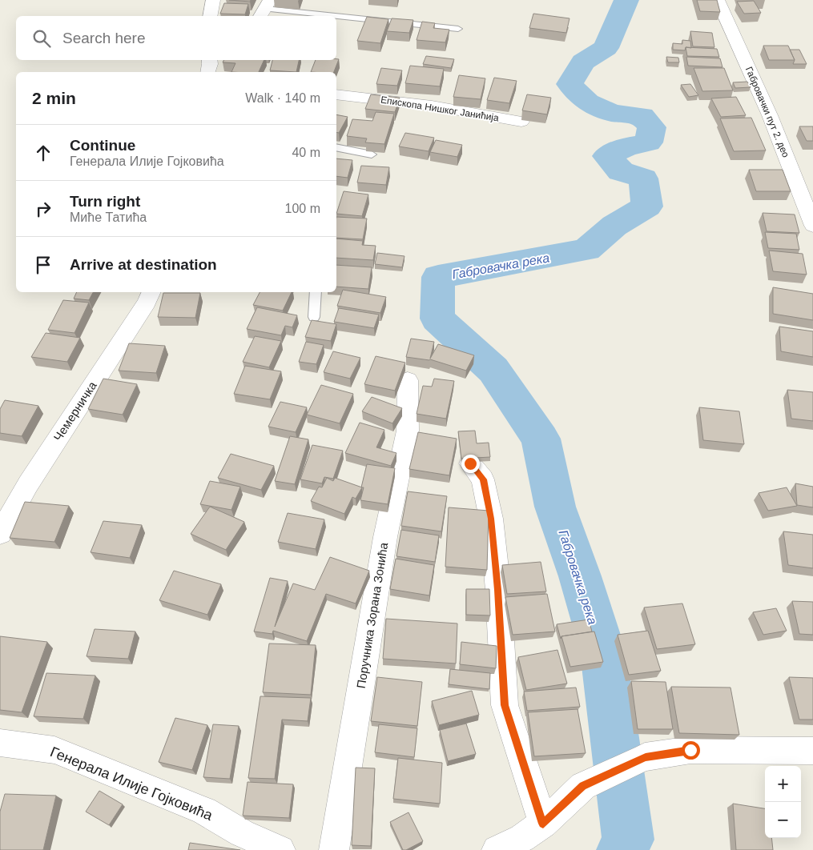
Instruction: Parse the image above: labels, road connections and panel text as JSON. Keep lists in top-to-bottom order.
{
  "streets": {
    "street": [
      "Епископа Нишког Јанићија",
      "Габровачки пут 2. део",
      "Чемерничка",
      "Поручника Зорана Зонића",
      "Генерала Илије Гојковића"
    ]
  },
  "water": ["Габровачка река"],
  "page": {
    "search": "Search here",
    "heading": ["2 min", "Walk · 140 m"],
    "list": [
      ["Continue", "Генерала Илије Гојковића", "40 m"],
      ["Turn right", "Миће Татића", "100 m"],
      "Arrive at destination"
    ],
    "map_buttons": ["+", "−"]
  }
}
